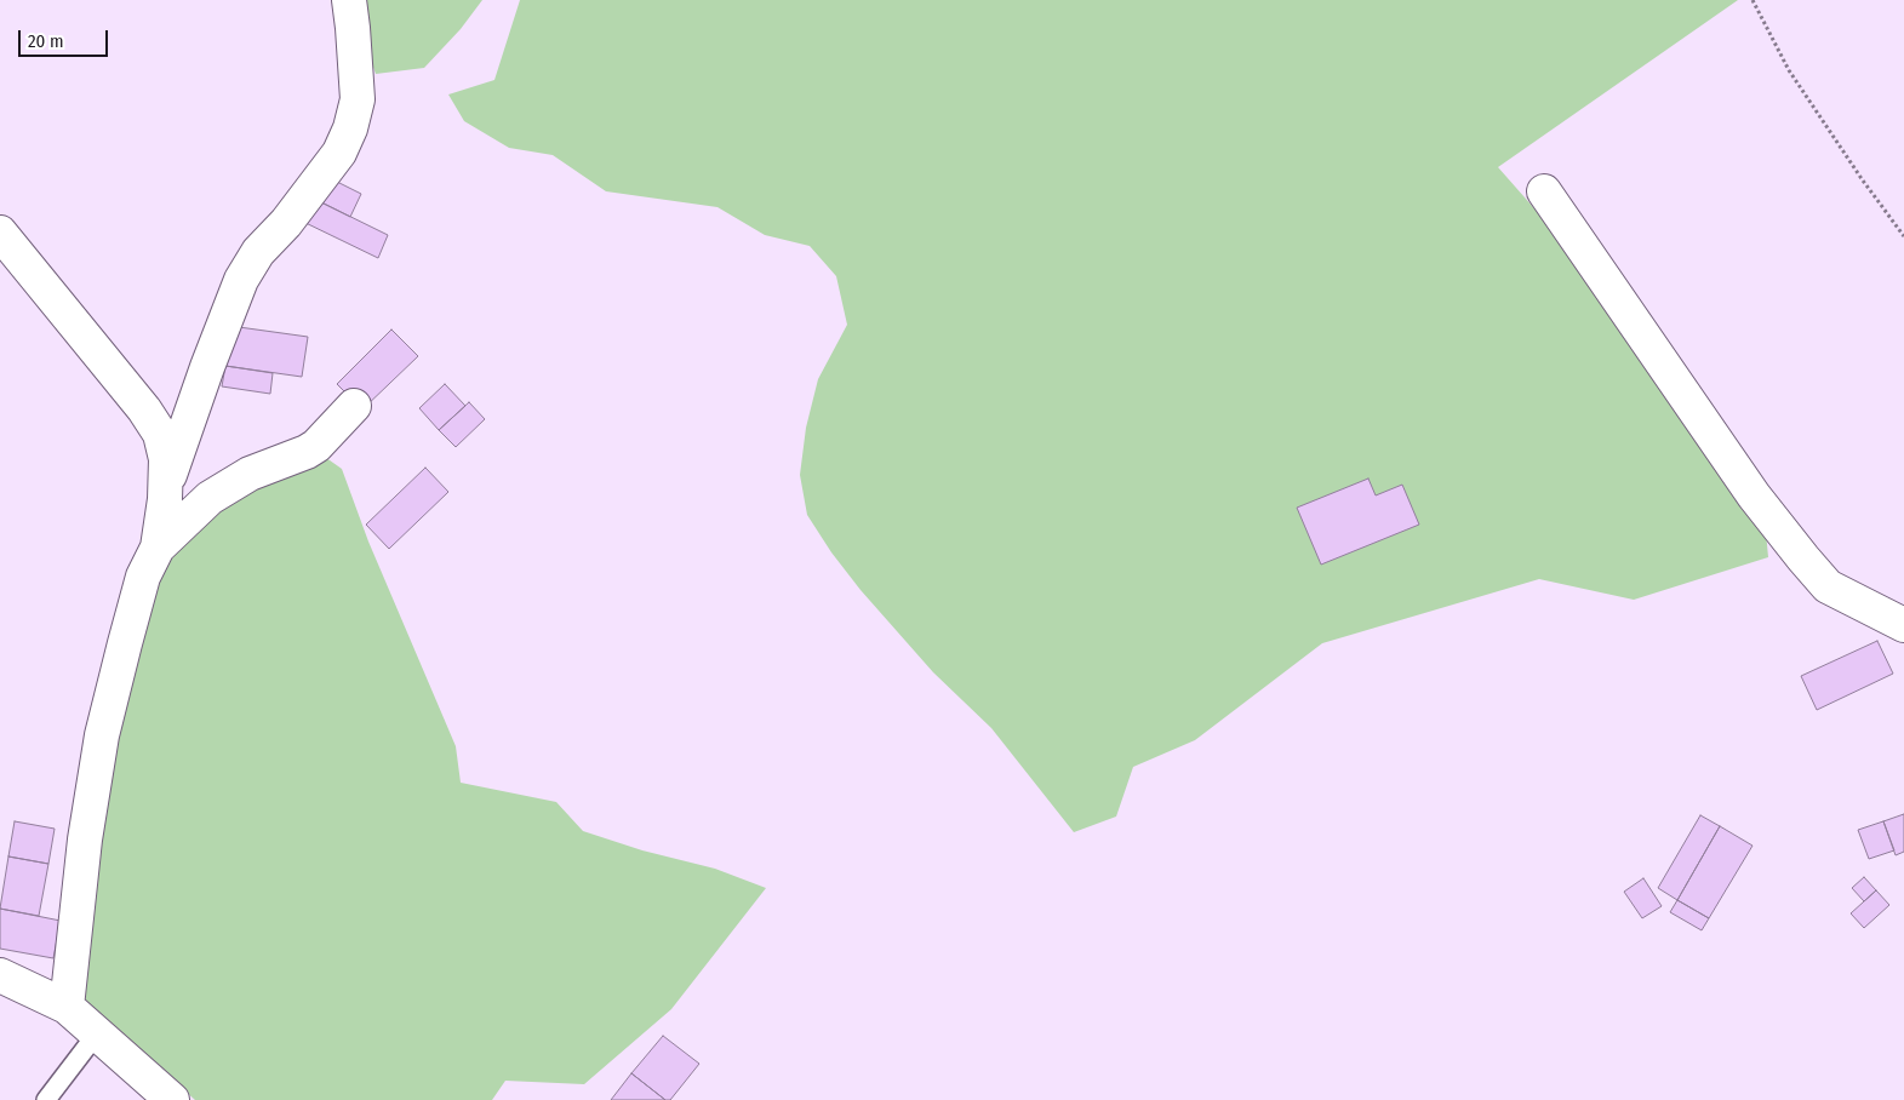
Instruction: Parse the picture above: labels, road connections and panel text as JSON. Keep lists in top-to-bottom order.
{
  "scale_bar": "20 m"
}
